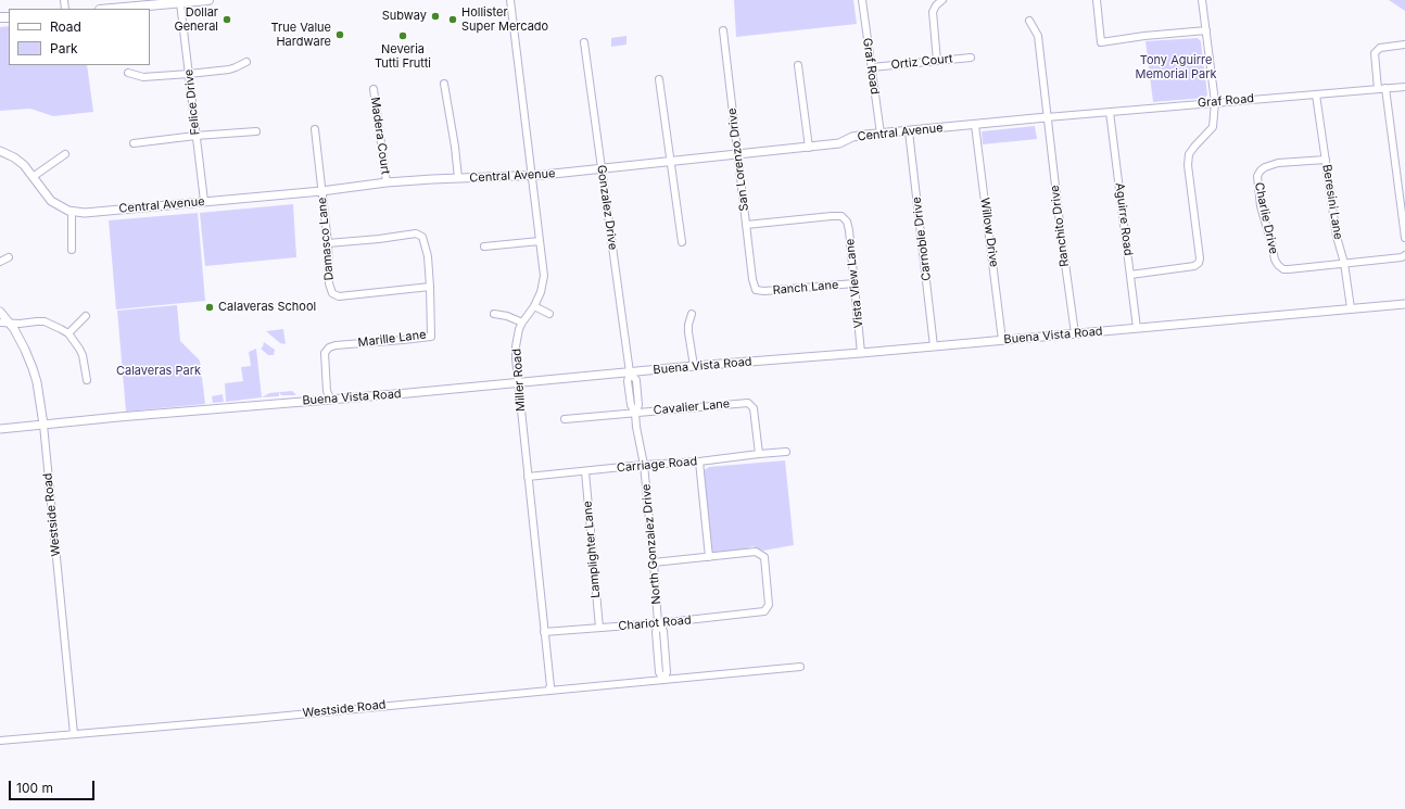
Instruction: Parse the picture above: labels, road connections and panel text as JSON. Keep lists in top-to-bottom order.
{
  "streets": {
    "street": [
      "Ortiz Court",
      "Graf Road",
      "Felice Drive",
      "Central Avenue",
      "Madera Court",
      "San Lorenzo Drive",
      "Beresini Lane",
      "Gonzalez Drive",
      "Charlie Drive",
      "Aguirre Road",
      "Ranchito Drive",
      "Willow Drive",
      "Damasco Lane",
      "Carnoble Drive",
      "Vista View Lane",
      "Ranch Lane",
      "Buena Vista Road",
      "Marille Lane",
      "Miller Road",
      "Cavalier Lane",
      "Carriage Road",
      "Westside Road",
      "North Gonzalez Drive",
      "Lamplighter Lane",
      "Chariot Road"
    ]
  },
  "crossings": [
    ["Ortiz Court", "Graf Road"],
    ["Graf Road", "Central Avenue"],
    ["Graf Road", "Beresini Lane"],
    ["Graf Road", "Aguirre Road"],
    ["Graf Road", "Ranchito Drive"],
    ["Felice Drive", "Central Avenue"],
    ["Central Avenue", "Madera Court"],
    ["Central Avenue", "San Lorenzo Drive"],
    ["Central Avenue", "Gonzalez Drive"],
    ["Central Avenue", "Ranchito Drive"],
    ["Central Avenue", "Willow Drive"],
    ["Central Avenue", "Damasco Lane"],
    ["Central Avenue", "Carnoble Drive"],
    ["Central Avenue", "Miller Road"],
    ["San Lorenzo Drive", "Vista View Lane"],
    ["San Lorenzo Drive", "Ranch Lane"],
    ["Beresini Lane", "Charlie Drive"],
    ["Beresini Lane", "Buena Vista Road"],
    ["Gonzalez Drive", "Buena Vista Road"],
    ["Gonzalez Drive", "North Gonzalez Drive"],
    ["Aguirre Road", "Buena Vista Road"],
    ["Ranchito Drive", "Buena Vista Road"],
    ["Willow Drive", "Buena Vista Road"],
    ["Damasco Lane", "Marille Lane"],
    ["Carnoble Drive", "Buena Vista Road"],
    ["Vista View Lane", "Ranch Lane"],
    ["Vista View Lane", "Buena Vista Road"],
    ["Buena Vista Road", "Marille Lane"],
    ["Buena Vista Road", "Miller Road"],
    ["Buena Vista Road", "Westside Road"],
    ["Buena Vista Road", "North Gonzalez Drive"],
    ["Miller Road", "Carriage Road"],
    ["Miller Road", "Westside Road"],
    ["Miller Road", "Chariot Road"],
    ["Cavalier Lane", "Carriage Road"],
    ["Cavalier Lane", "North Gonzalez Drive"],
    ["Carriage Road", "North Gonzalez Drive"],
    ["Carriage Road", "Lamplighter Lane"],
    ["Westside Road", "North Gonzalez Drive"],
    ["North Gonzalez Drive", "Chariot Road"],
    ["Lamplighter Lane", "Chariot Road"]
  ],
  "parks": ["Tony Aguirre Memorial Park", "Calaveras Park"],
  "places": [
    "Subway",
    "Dollar General",
    "Hollister Super Mercado",
    "True Value Hardware",
    "Neveria Tutti Frutti",
    "Calaveras School"
  ],
  "legend": ["Road", "Park"],
  "scale_bar": "100 m"
}
